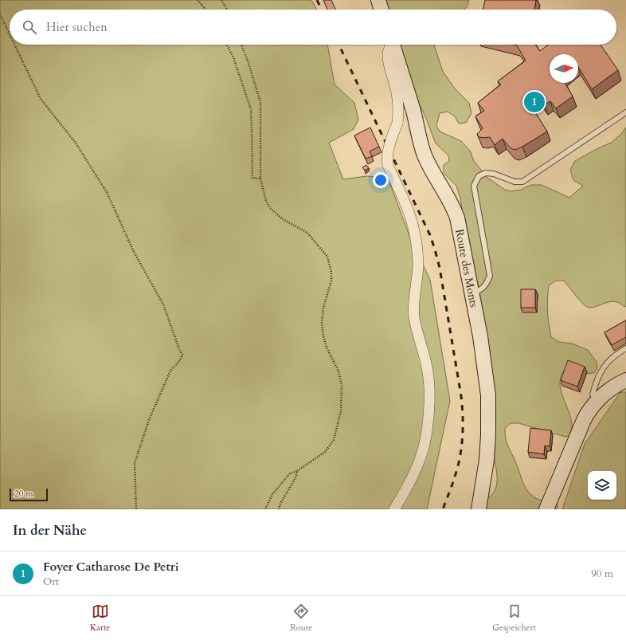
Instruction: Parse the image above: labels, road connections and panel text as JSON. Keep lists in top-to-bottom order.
{
  "streets": {
    "street": ["Route des Monts"]
  },
  "scale_bar": "20 m",
  "north": "right",
  "page": {
    "search": "Hier suchen",
    "pins": "1",
    "scale": "20 m",
    "heading": "In der Nähe",
    "list": [
      {
        "mark": "1",
        "name": "Foyer Catharose De Petri",
        "note": "Ort",
        "value": "90 m"
      }
    ],
    "nav": ["Karte", "Route", "Gespeichert"]
  }
}
